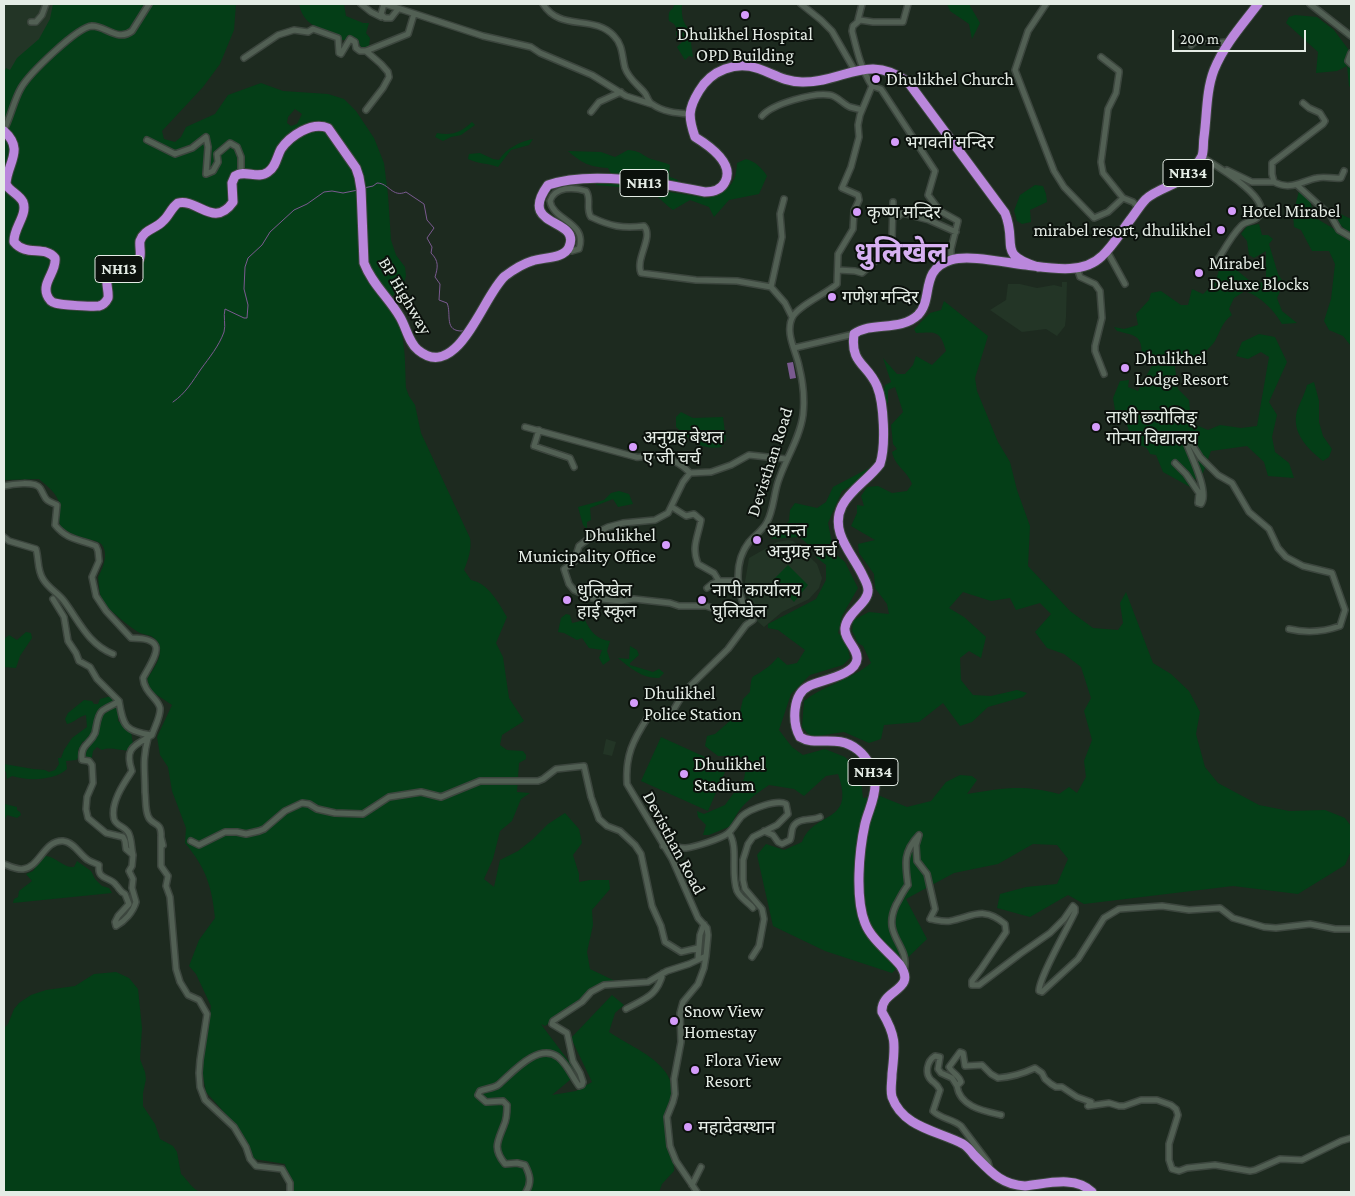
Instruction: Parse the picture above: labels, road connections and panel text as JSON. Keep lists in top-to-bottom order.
{
  "streets": {
    "highway": ["NH34", "NH13", "BP Highway"],
    "street": ["Devisthan Road"]
  },
  "crossings": [
    ["NH13", "BP Highway"]
  ],
  "districts": ["धुलिखेल"],
  "places": [
    "Dhulikhel Hospital OPD Building",
    "Dhulikhel Church",
    "भगवती मन्दिर",
    "Hotel Mirabel",
    "कृष्ण मन्दिर",
    "mirabel resort, dhulikhel",
    "Mirabel Deluxe Blocks",
    "गणेश मन्दिर",
    "Dhulikhel Lodge Resort",
    "ताशी छ्‍योलिङ् गोन्पा विद्यालय",
    "अनुग्रह बेथल ए जी चर्च",
    "अनन्त अनुग्रह चर्च",
    "Dhulikhel Municipality Office",
    "धुलिखेल हाई स्कूल",
    "नापी कार्यालय घुलिखेल",
    "Dhulikhel Police Station",
    "Dhulikhel Stadium",
    "Snow View Homestay",
    "Flora View Resort",
    "महादेवस्थान"
  ],
  "scale_bar": "200 m"
}
